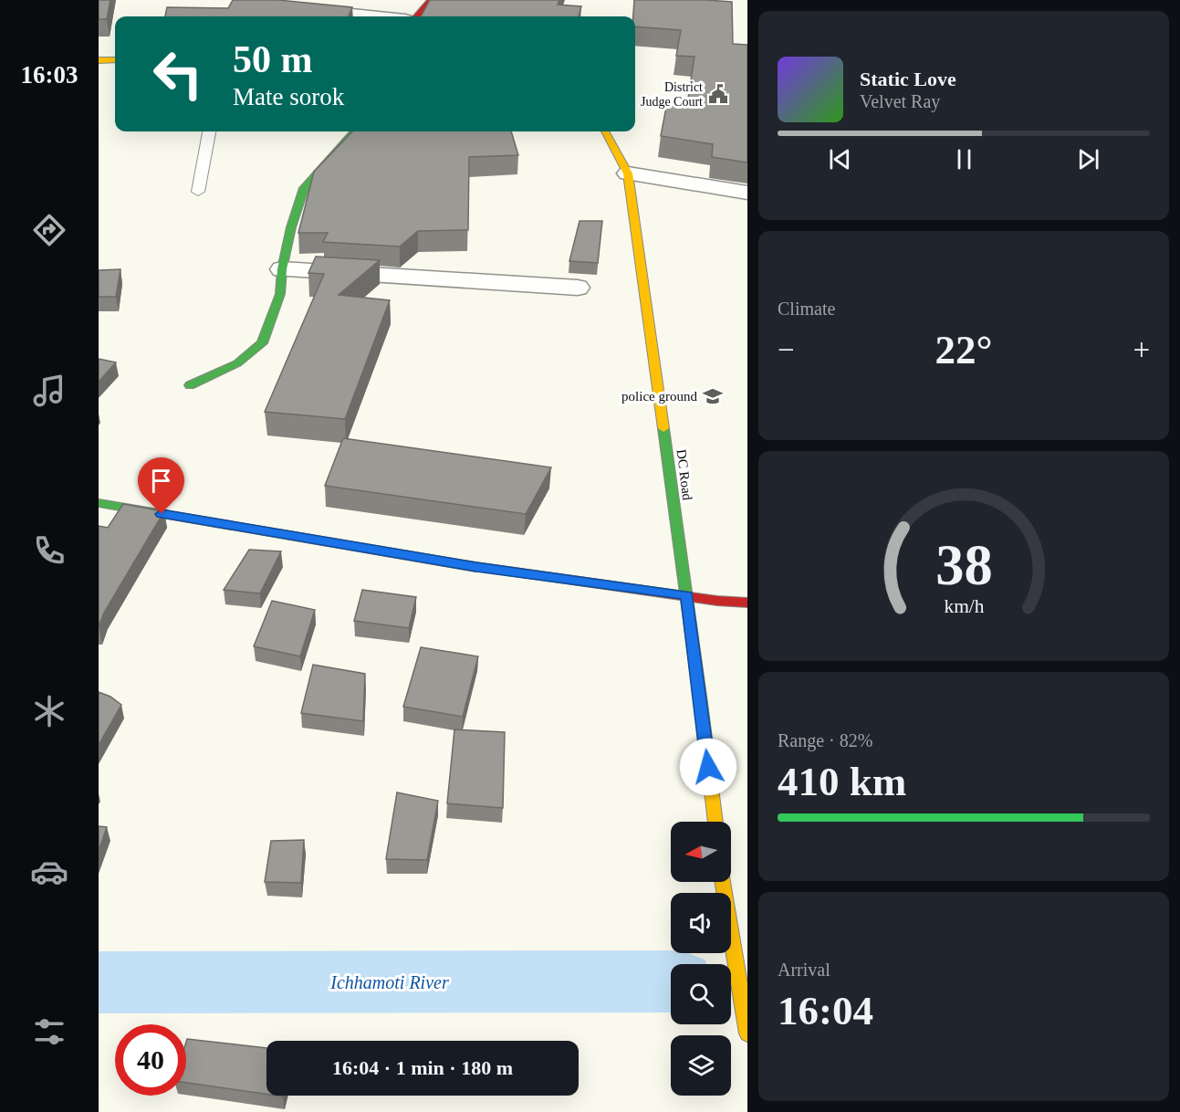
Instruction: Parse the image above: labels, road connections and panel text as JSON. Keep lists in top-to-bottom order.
{
  "streets": {
    "main road": ["DC Road"]
  },
  "water": ["Ichhamoti River"],
  "places": {
    "public building": ["District Judge Court"],
    "school or university": ["police ground"]
  },
  "north": "left",
  "page": {
    "tabs": "16:03",
    "turn": ["50 m", "Mate sorok"],
    "song": ["Static Love", "Velvet Ray"],
    "tile": [
      "Climate",
      ["Range · 82%", "410 km"],
      ["Arrival", "16:04"]
    ],
    "heat": ["−", "22°", "+"],
    "limit": "40",
    "trip": "16:04 · 1 min · 180 m",
    "gauge": ["38", "km/h"]
  }
}
